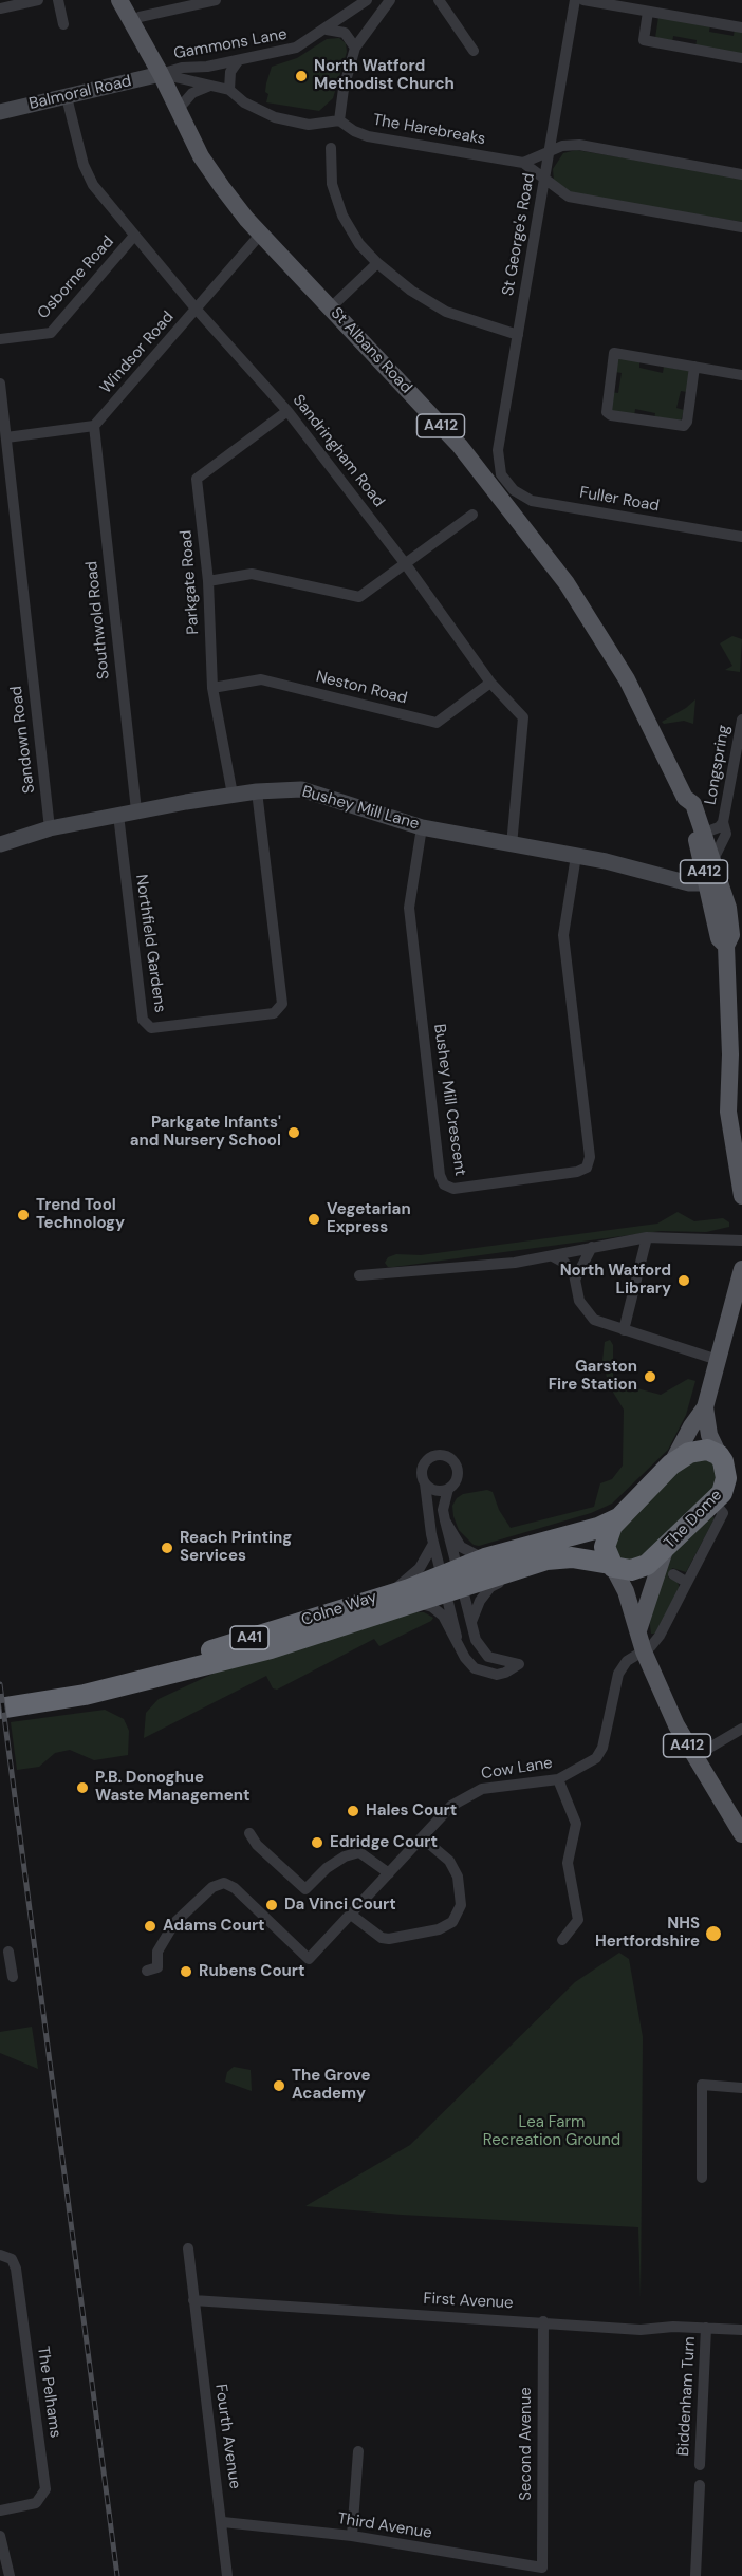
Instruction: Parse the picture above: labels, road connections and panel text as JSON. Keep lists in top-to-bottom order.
{
  "streets": {
    "highway": ["The Dome", "Colne Way", "A41"],
    "main road": ["St Albans Road", "A412"],
    "street": [
      "Gammons Lane",
      "Balmoral Road",
      "The Harebreaks",
      "St George's Road",
      "Osborne Road",
      "Windsor Road",
      "Sandringham Road",
      "Fuller Road",
      "Parkgate Road",
      "Southwold Road",
      "Neston Road",
      "Sandown Road",
      "Longspring",
      "Bushey Mill Lane",
      "Northfield Gardens",
      "Bushey Mill Crescent",
      "Cow Lane",
      "First Avenue",
      "The Pelhams",
      "Biddenham Turn",
      "Fourth Avenue",
      "Second Avenue",
      "Third Avenue"
    ]
  },
  "crossings": [
    ["Gammons Lane", "Balmoral Road"],
    ["Gammons Lane", "St Albans Road"],
    ["Balmoral Road", "St Albans Road"],
    ["Balmoral Road", "Sandringham Road"],
    ["St George's Road", "Fuller Road"],
    ["Osborne Road", "Sandringham Road"],
    ["St Albans Road", "Windsor Road"],
    ["St Albans Road", "Longspring"],
    ["St Albans Road", "Bushey Mill Lane"],
    ["Windsor Road", "Sandringham Road"],
    ["Windsor Road", "Southwold Road"],
    ["A412", "The Dome"],
    ["A412", "Colne Way"],
    ["A412", "A41"],
    ["A412", "Cow Lane"],
    ["Sandringham Road", "Parkgate Road"],
    ["Sandringham Road", "Neston Road"],
    ["Sandringham Road", "Bushey Mill Lane"],
    ["Parkgate Road", "Neston Road"],
    ["Parkgate Road", "Bushey Mill Lane"],
    ["Southwold Road", "Bushey Mill Lane"],
    ["Sandown Road", "Bushey Mill Lane"],
    ["Bushey Mill Lane", "Northfield Gardens"],
    ["Bushey Mill Lane", "Bushey Mill Crescent"],
    ["The Dome", "Colne Way"],
    ["The Dome", "A41"],
    ["Colne Way", "A41"],
    ["First Avenue", "Biddenham Turn"],
    ["First Avenue", "Fourth Avenue"],
    ["First Avenue", "Second Avenue"],
    ["Fourth Avenue", "Third Avenue"],
    ["Second Avenue", "Third Avenue"]
  ],
  "parks": ["Lea Farm Recreation Ground"],
  "places": [
    "North Watford Methodist Church",
    "Parkgate Infants' and Nursery School",
    "Trend Tool Technology",
    "Vegetarian Express",
    "North Watford Library",
    "Garston Fire Station",
    "Reach Printing Services",
    "P.B. Donoghue Waste Management",
    "Hales Court",
    "Edridge Court",
    "Da Vinci Court",
    "Adams Court",
    "NHS Hertfordshire",
    "Rubens Court",
    "The Grove Academy"
  ]
}
